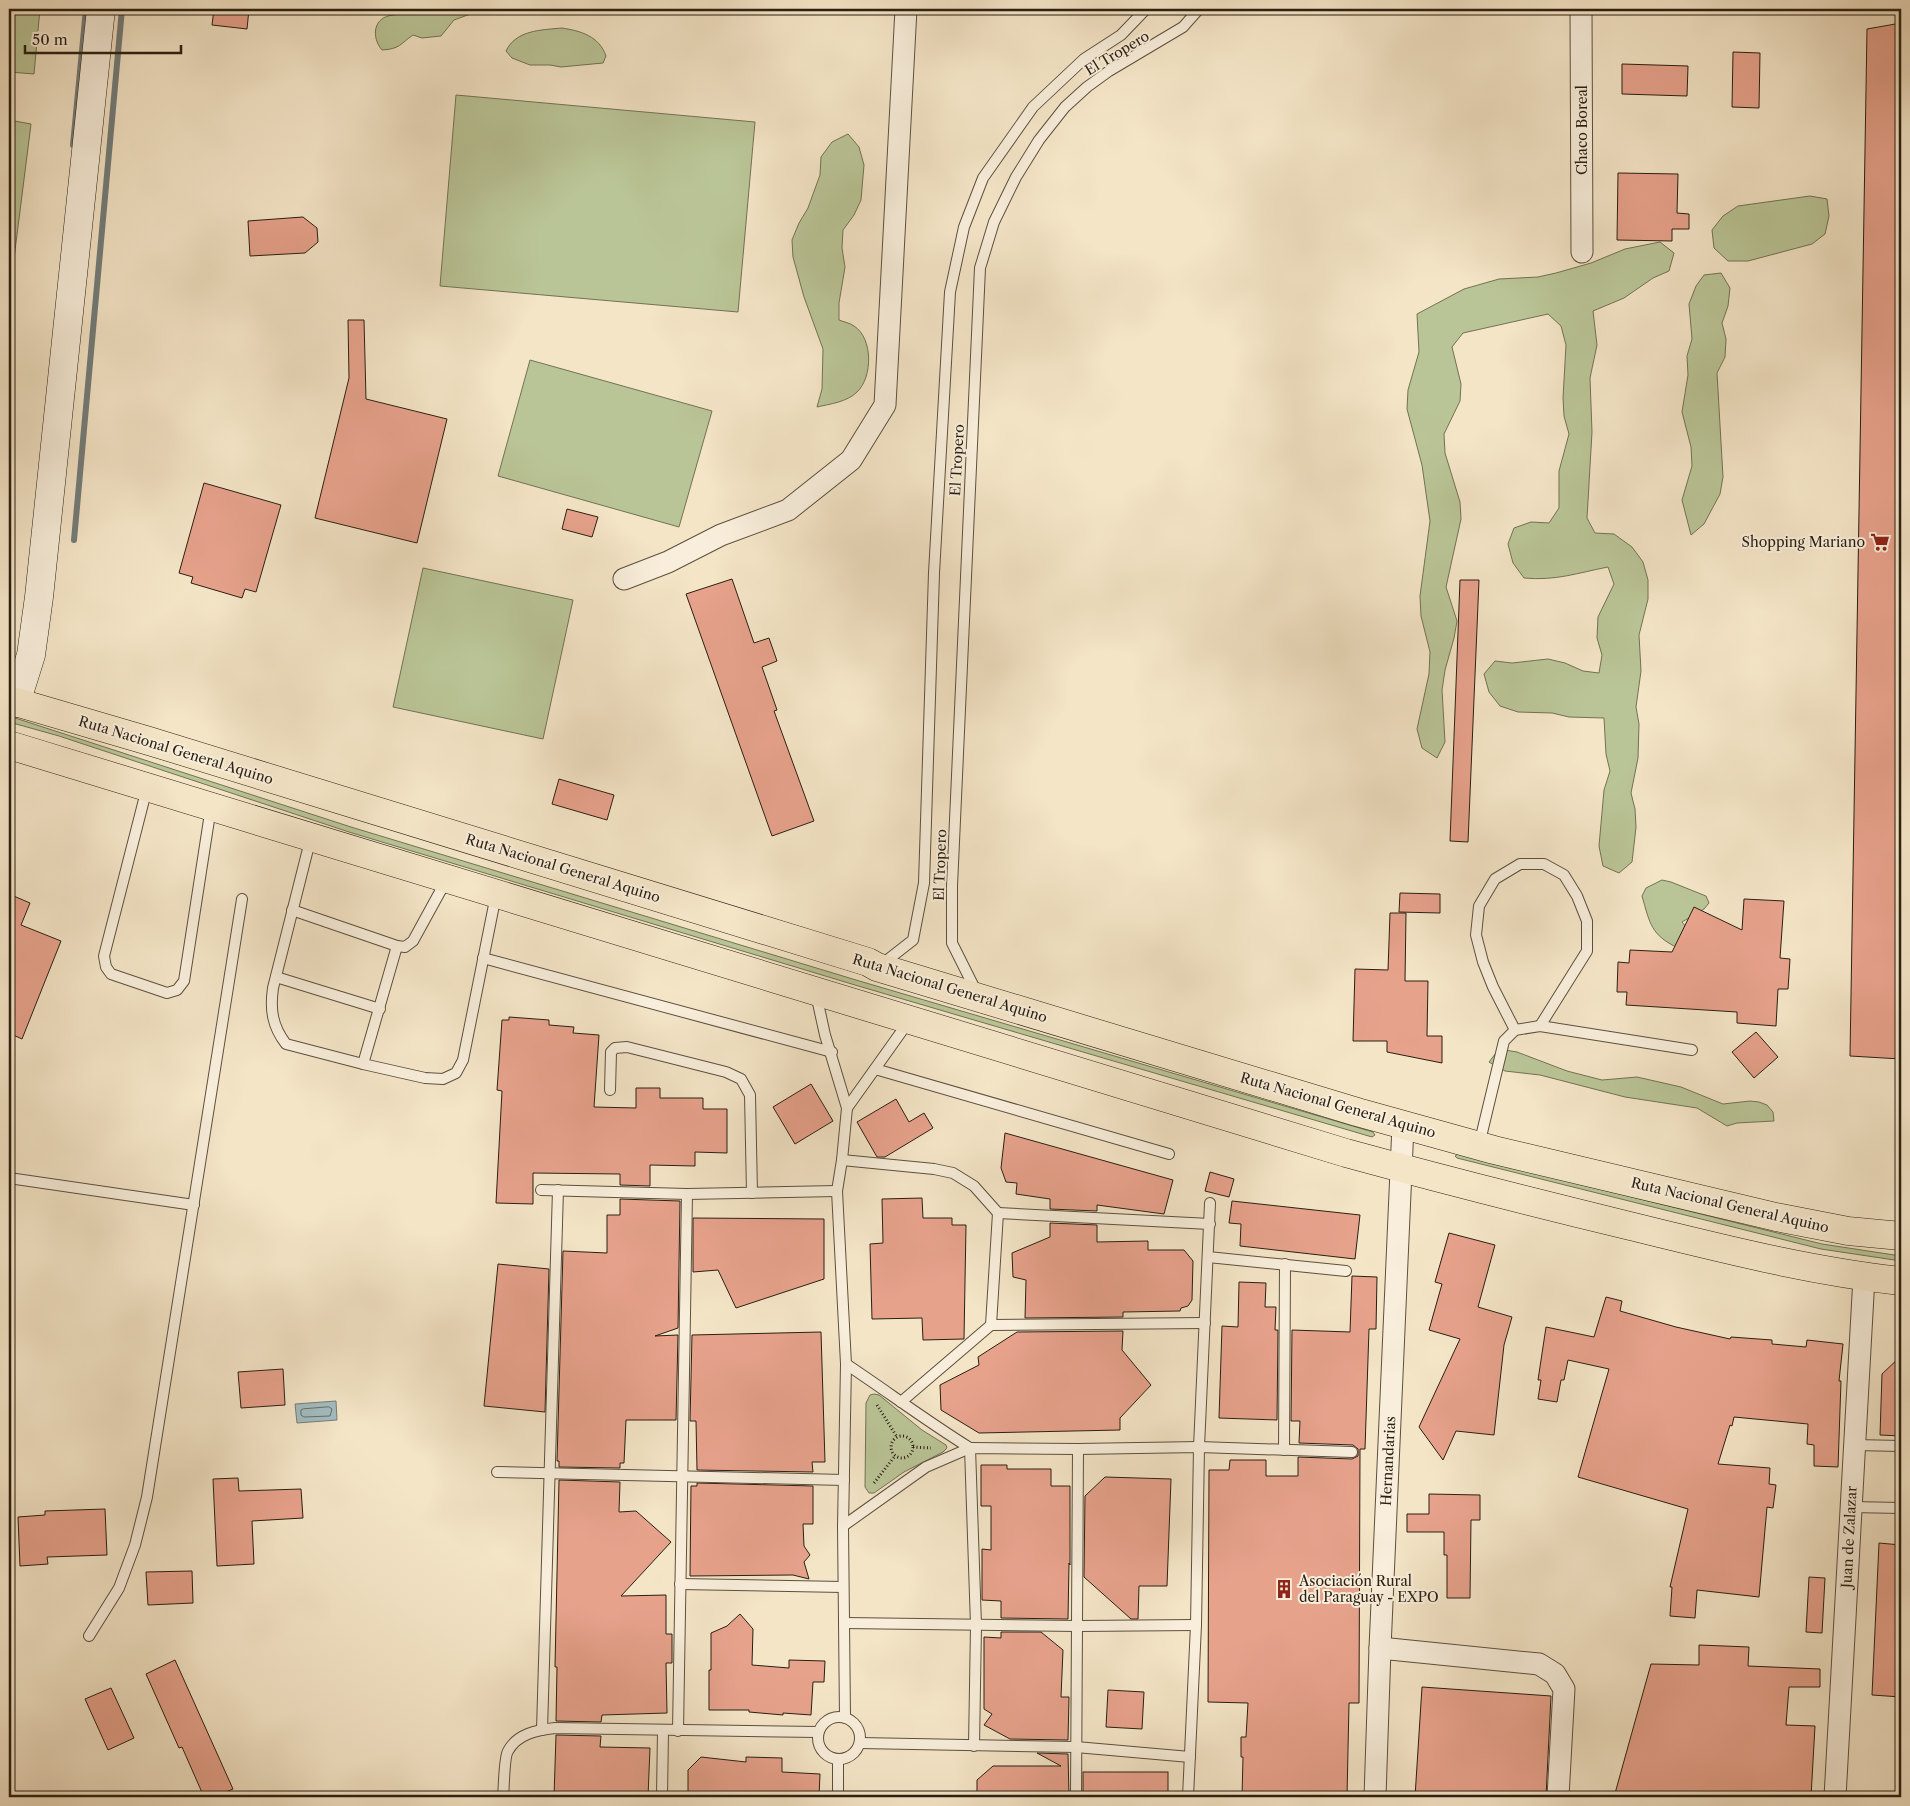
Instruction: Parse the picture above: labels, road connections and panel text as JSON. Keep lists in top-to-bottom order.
{
  "streets": {
    "highway": ["Ruta Nacional General Aquino"],
    "street": ["Chaco Boreal", "Hernandarias", "Juan de Zalazar"],
    "lane": ["El Tropero"]
  },
  "crossings": [
    ["El Tropero", "Ruta Nacional General Aquino"],
    ["Ruta Nacional General Aquino", "Hernandarias"]
  ],
  "places": {
    "supermarket": ["Shopping Mariano"],
    "building": ["Asociación Rural del Paraguay - EXPO"]
  },
  "scale_bar": "50 m"
}
